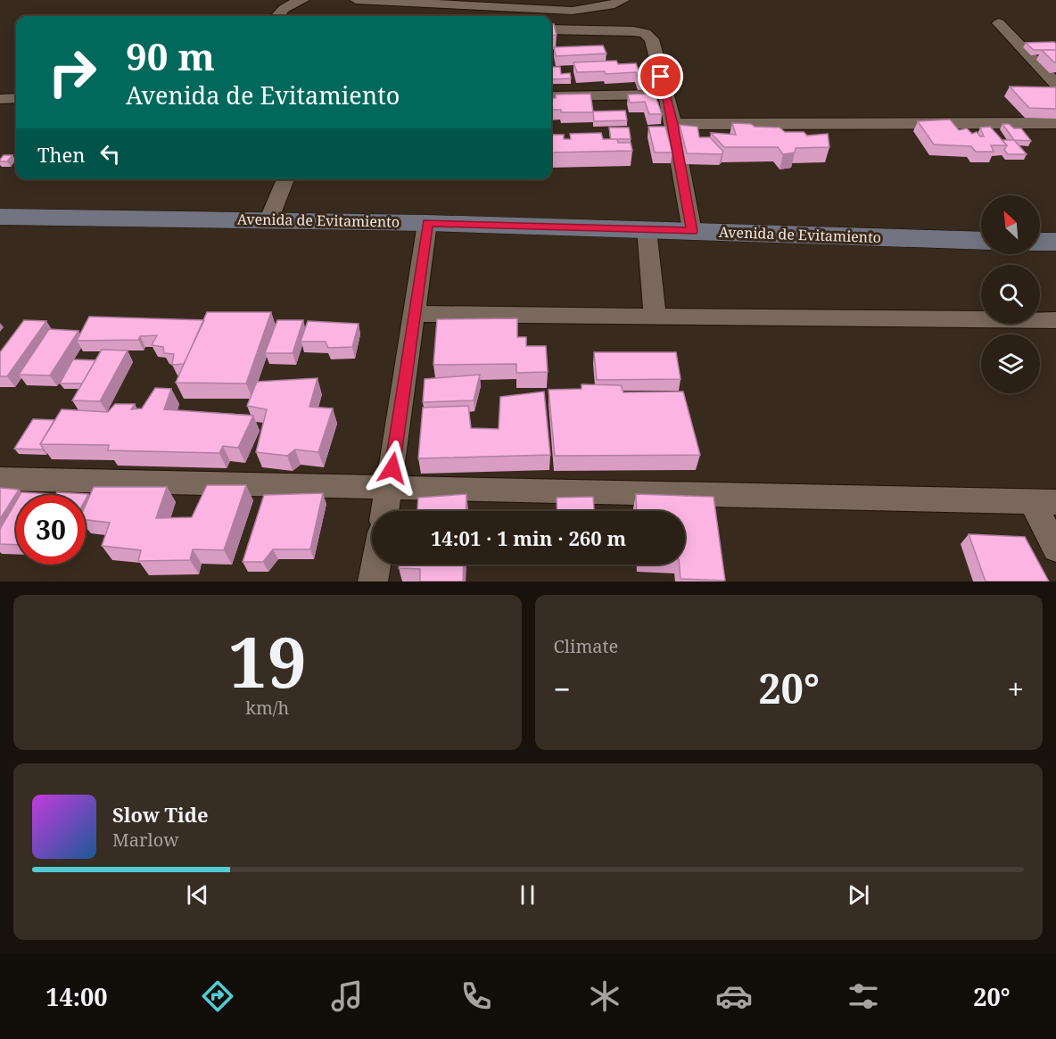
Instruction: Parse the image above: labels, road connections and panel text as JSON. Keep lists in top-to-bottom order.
{
  "streets": {
    "street": ["Avenida de Evitamiento"]
  },
  "north": "top left",
  "page": {
    "turn": ["90 m", "Avenida de Evitamiento"],
    "then": "Then",
    "limit": "30",
    "trip": "14:01 · 1 min · 260 m",
    "tile": [
      ["19", "km/h"],
      "Climate"
    ],
    "heat": ["−", "20°", "+"],
    "song": ["Slow Tide", "Marlow"],
    "tabs": ["14:00", "20°"]
  }
}
